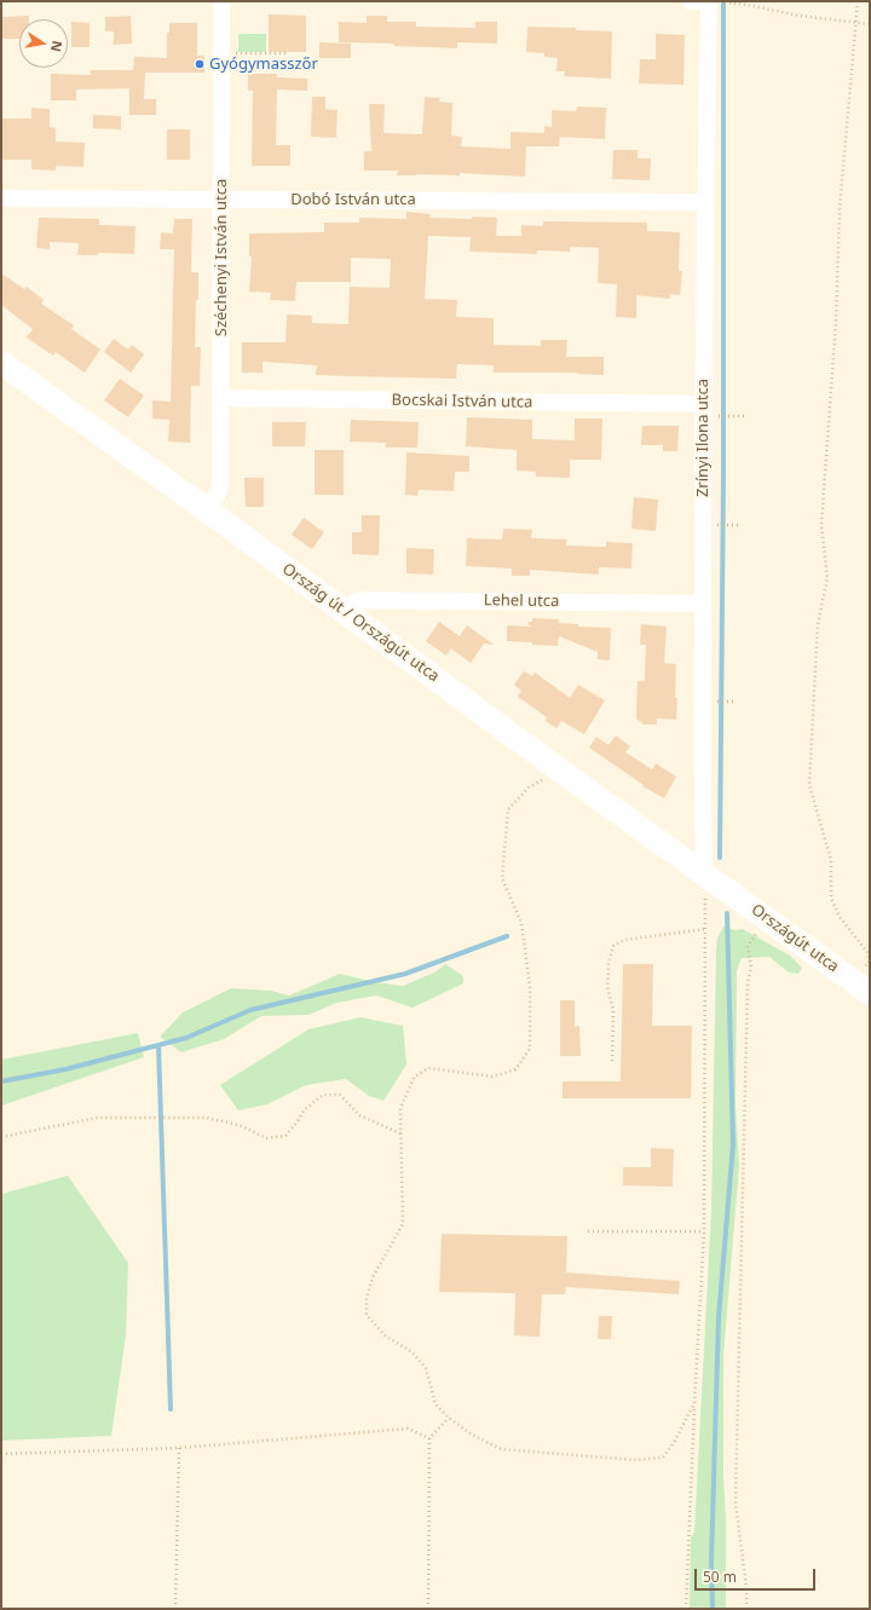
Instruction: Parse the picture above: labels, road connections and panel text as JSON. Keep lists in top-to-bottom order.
{
  "streets": {
    "main road": ["Ország út / Országút utca", "Országút utca"],
    "street": [
      "Dobó István utca",
      "Széchenyi István utca",
      "Bocskai István utca",
      "Zrínyi Ilona utca",
      "Lehel utca"
    ]
  },
  "crossings": [
    ["Dobó István utca", "Széchenyi István utca"],
    ["Dobó István utca", "Zrínyi Ilona utca"],
    ["Széchenyi István utca", "Bocskai István utca"],
    ["Széchenyi István utca", "Ország út / Országút utca"],
    ["Bocskai István utca", "Zrínyi Ilona utca"],
    ["Zrínyi Ilona utca", "Lehel utca"],
    ["Zrínyi Ilona utca", "Ország út / Országút utca"],
    ["Zrínyi Ilona utca", "Országút utca"],
    ["Lehel utca", "Ország út / Országút utca"],
    ["Ország út / Országút utca", "Országút utca"]
  ],
  "places": ["Gyógymasszőr"],
  "scale_bar": "50 m",
  "north": "right"
}
